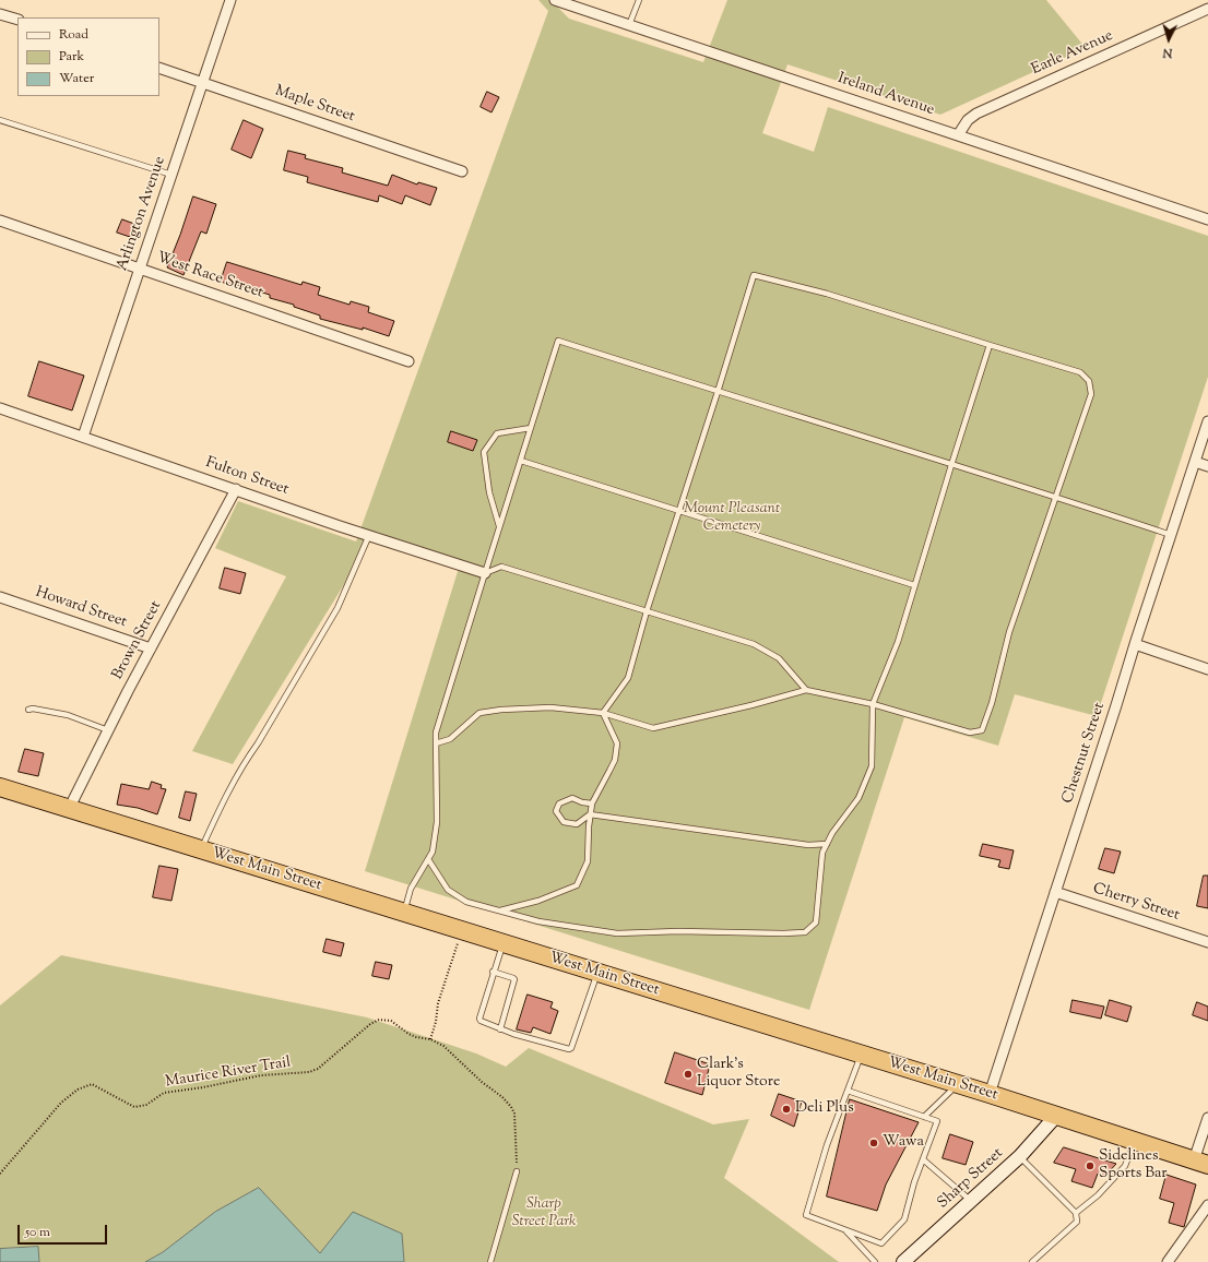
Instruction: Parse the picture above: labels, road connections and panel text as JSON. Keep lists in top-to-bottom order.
{
  "streets": {
    "highway": ["West Main Street"],
    "street": [
      "Earle Avenue",
      "Ireland Avenue",
      "Maple Street",
      "Arlington Avenue",
      "West Race Street",
      "Fulton Street",
      "Howard Street",
      "Brown Street",
      "Chestnut Street",
      "Cherry Street",
      "Sharp Street"
    ],
    "path": ["Maurice River Trail"]
  },
  "crossings": [
    ["Earle Avenue", "Ireland Avenue"],
    ["Maple Street", "Arlington Avenue"],
    ["Arlington Avenue", "West Race Street"],
    ["Arlington Avenue", "Fulton Street"],
    ["Fulton Street", "Brown Street"],
    ["Howard Street", "Brown Street"],
    ["Brown Street", "West Main Street"],
    ["Chestnut Street", "West Main Street"],
    ["Chestnut Street", "Cherry Street"],
    ["West Main Street", "Sharp Street"]
  ],
  "parks": ["Mount Pleasant Cemetery", "Sharp Street Park"],
  "places": [
    "Clark's Liquor Store",
    "Deli Plus",
    "Wawa",
    "Sidelines Sports Bar"
  ],
  "legend": ["Road", "Park", "Water"],
  "scale_bar": "50 m",
  "north": "bottom"
}
